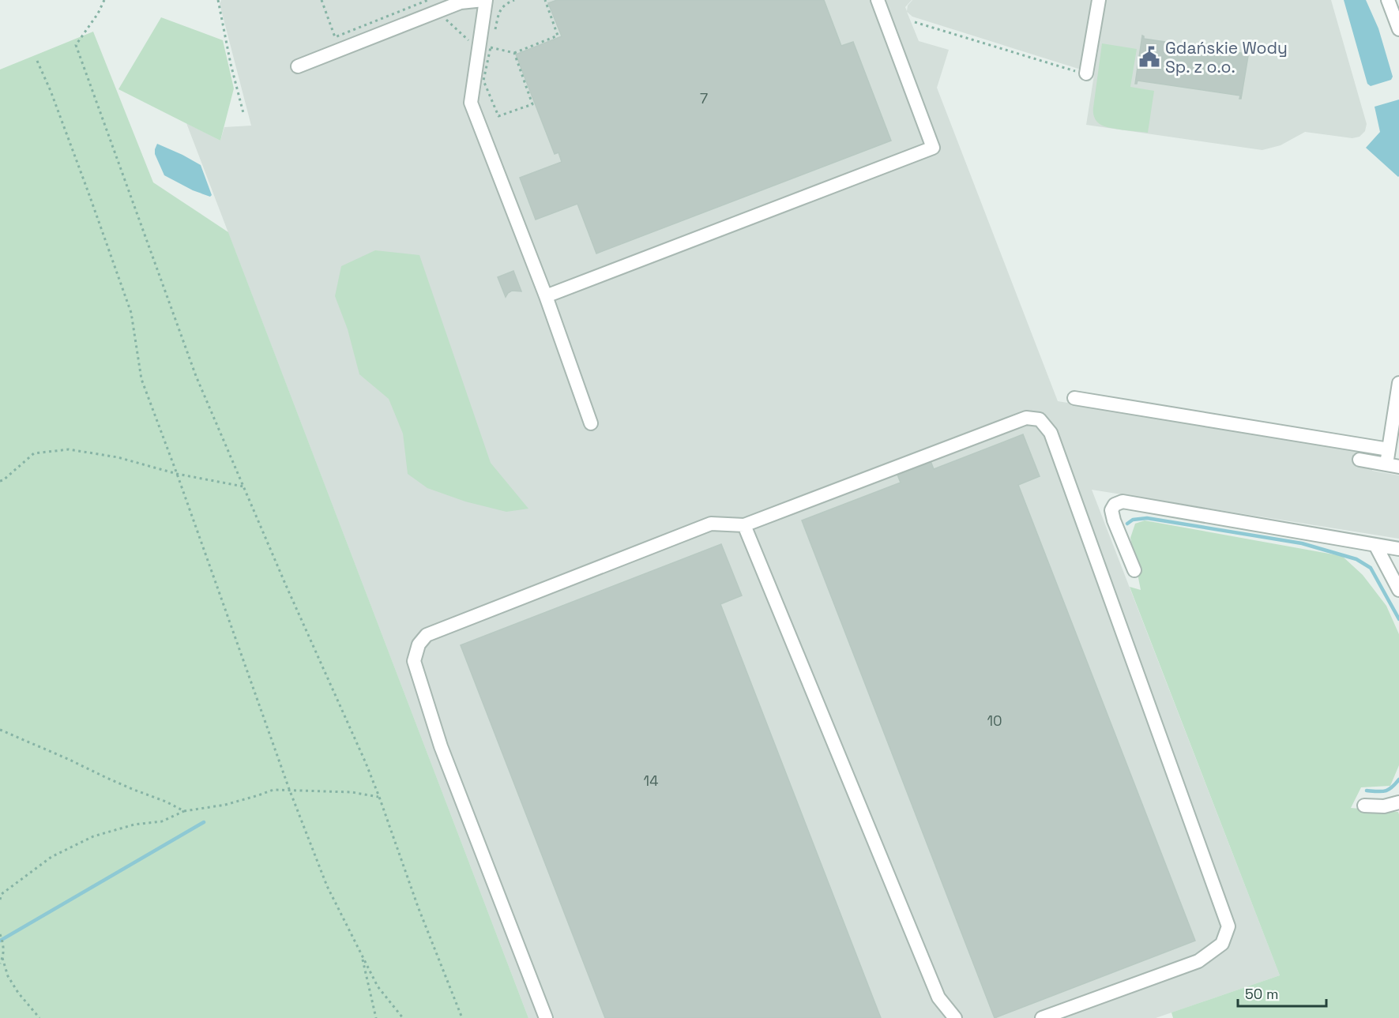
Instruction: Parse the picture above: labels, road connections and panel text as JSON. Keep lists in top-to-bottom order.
{
  "places": {
    "public building": ["Gdańskie Wody Sp. z o.o."]
  },
  "house_numbers": ["7", "10", "14"],
  "scale_bar": "50 m"
}
